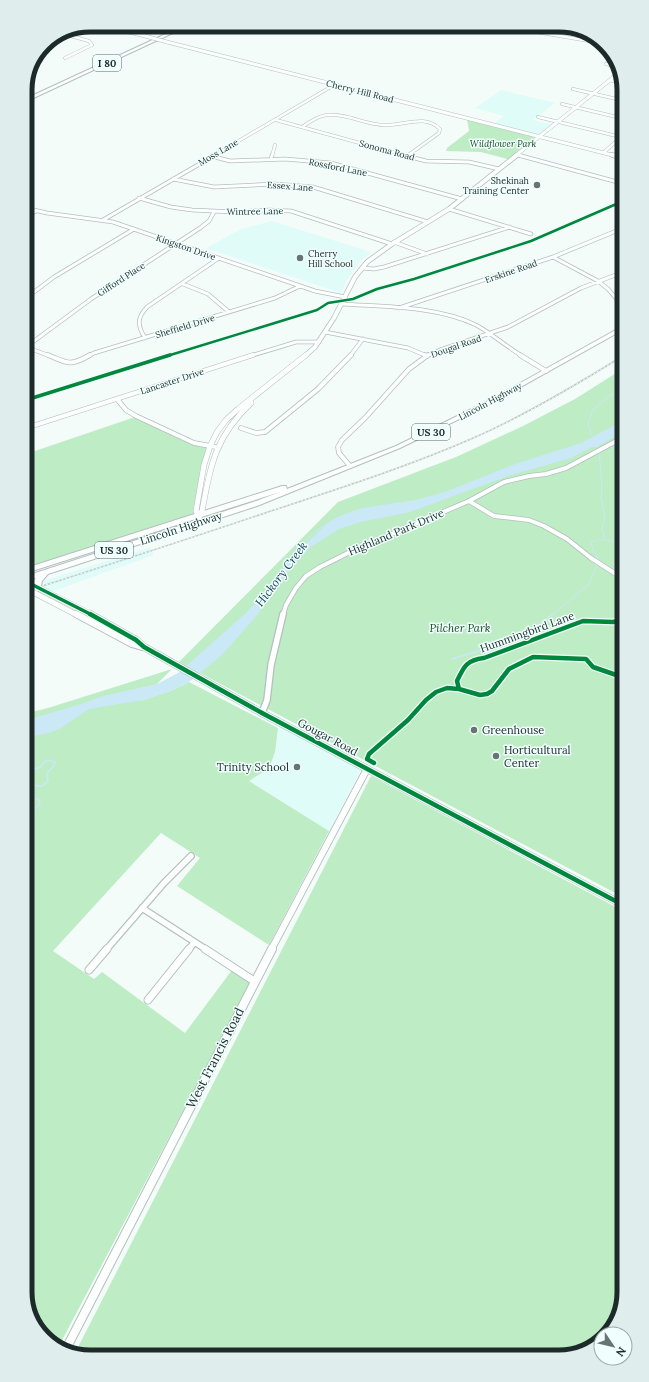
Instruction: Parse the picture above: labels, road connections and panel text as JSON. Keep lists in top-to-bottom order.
{
  "streets": {
    "highway": ["I 80"],
    "main road": ["Lincoln Highway", "US 30"],
    "street": [
      "Cherry Hill Road",
      "Sonoma Road",
      "Moss Lane",
      "Rossford Lane",
      "Essex Lane",
      "Wintree Lane",
      "Kingston Drive",
      "Erskine Road",
      "Gifford Place",
      "Sheffield Drive",
      "Dougal Road",
      "Lancaster Drive",
      "Highland Park Drive",
      "Gougar Road",
      "West Francis Road"
    ],
    "cycle path": ["Hummingbird Lane"]
  },
  "crossings": [
    ["Cherry Hill Road", "Moss Lane"],
    ["Sonoma Road", "Moss Lane"],
    ["Moss Lane", "Rossford Lane"],
    ["Moss Lane", "Essex Lane"],
    ["Moss Lane", "Wintree Lane"],
    ["Moss Lane", "Kingston Drive"],
    ["Wintree Lane", "Gifford Place"],
    ["Kingston Drive", "Gifford Place"],
    ["Kingston Drive", "Sheffield Drive"],
    ["Dougal Road", "Lincoln Highway"],
    ["Highland Park Drive", "Gougar Road"],
    ["Gougar Road", "West Francis Road"]
  ],
  "water": ["Hickory Creek"],
  "parks": ["Wildflower Park", "Pilcher Park"],
  "places": [
    "Shekinah Training Center",
    "Cherry Hill School",
    "Greenhouse",
    "Horticultural Center",
    "Trinity School"
  ],
  "north": "bottom right"
}
